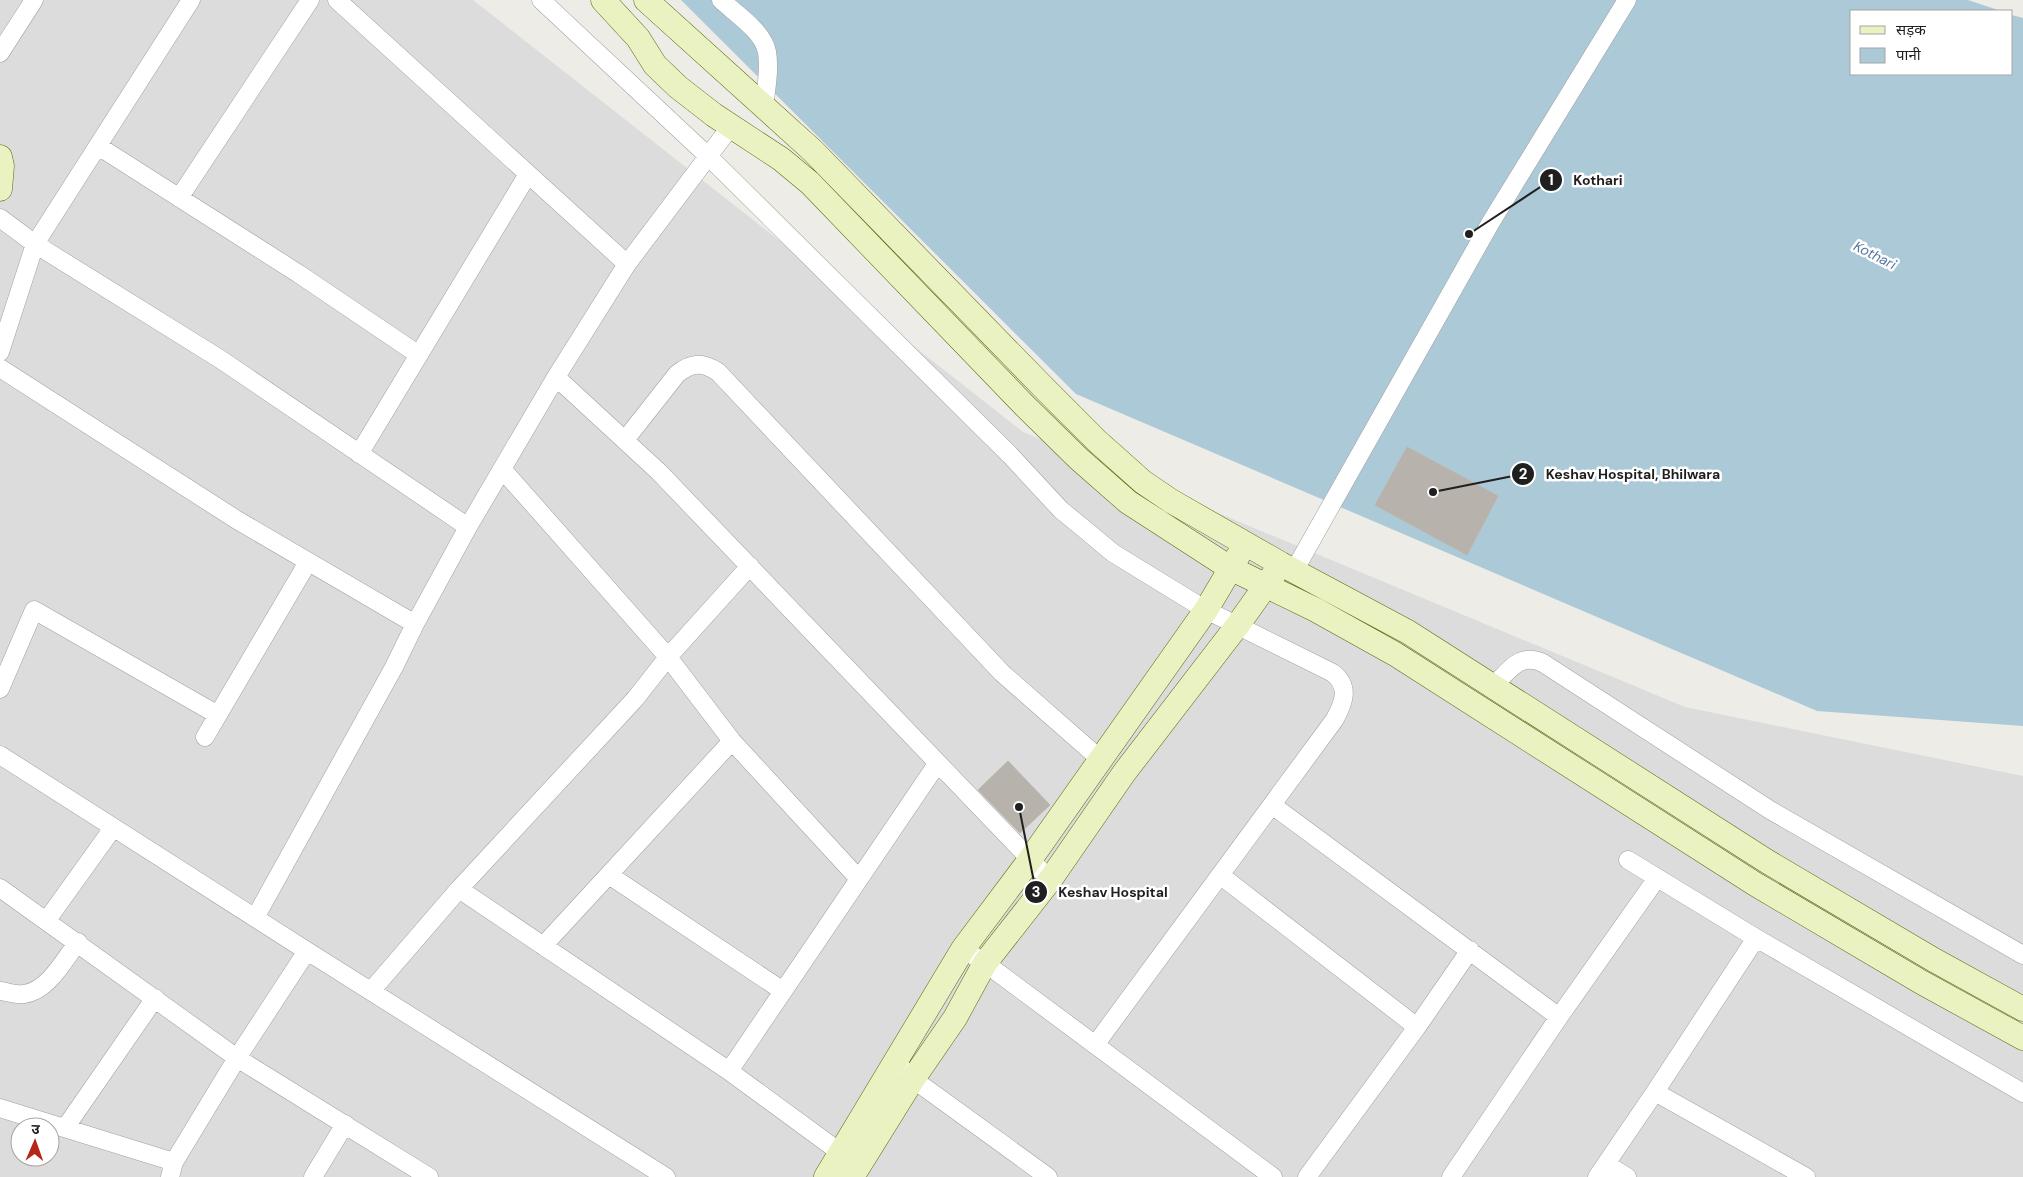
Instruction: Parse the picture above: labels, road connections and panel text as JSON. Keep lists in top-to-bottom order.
{
  "water": ["Kothari"],
  "places": ["Kothari", "Keshav Hospital, Bhilwara", "Keshav Hospital"],
  "legend": ["सड़क", "पानी"],
  "north": "top"
}
